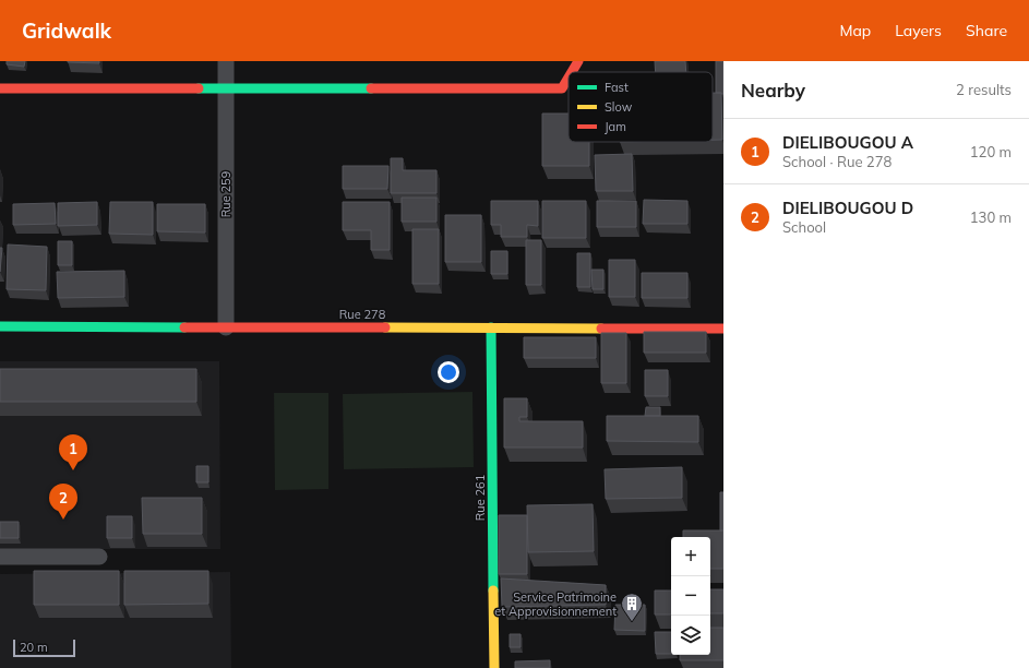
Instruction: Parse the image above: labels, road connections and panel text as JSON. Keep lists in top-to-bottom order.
{
  "streets": {
    "street": ["Rue 259", "Rue 278", "Rue 261"]
  },
  "crossings": [
    ["Rue 259", "Rue 278"],
    ["Rue 278", "Rue 261"]
  ],
  "places": {
    "building": ["Service Patrimoine et Approvisionnement"]
  },
  "legend": ["Fast", "Slow", "Jam"],
  "scale_bar": "20 m",
  "page": {
    "header": "Gridwalk",
    "nav": ["Map", "Layers", "Share"],
    "heading": ["Nearby", "2 results"],
    "list": [
      {
        "mark": "1",
        "name": "DIELIBOUGOU A",
        "note": "School · Rue 278",
        "value": "120 m"
      },
      {
        "mark": "2",
        "name": "DIELIBOUGOU D",
        "note": "School",
        "value": "130 m"
      }
    ],
    "pins": ["1", "2"],
    "map_buttons": ["+", "−"],
    "scale": "20 m"
  }
}
